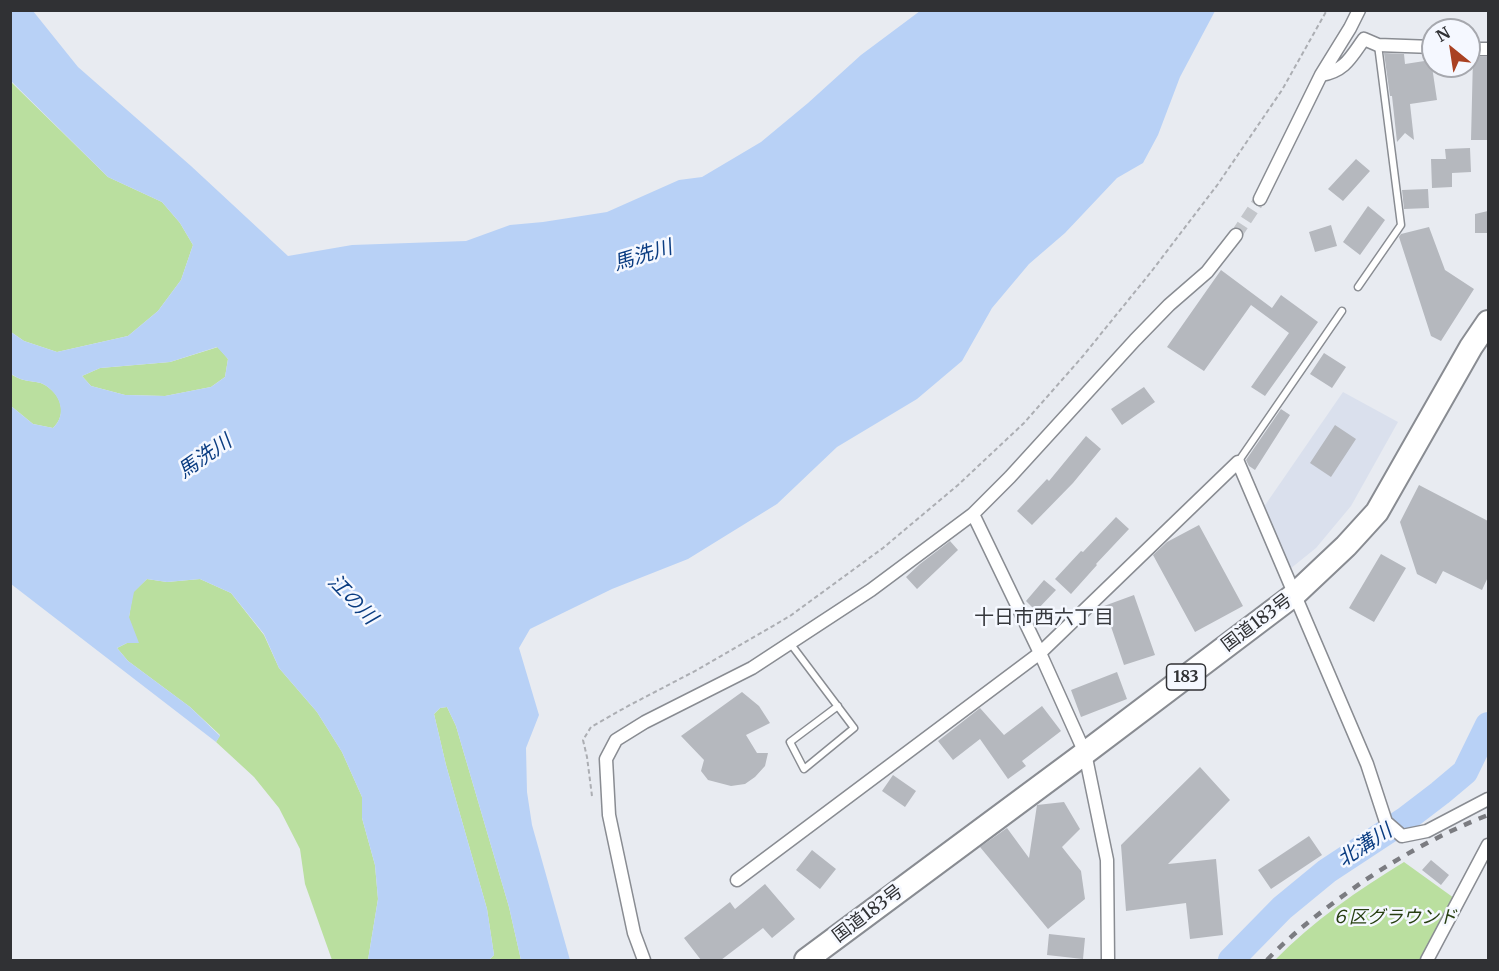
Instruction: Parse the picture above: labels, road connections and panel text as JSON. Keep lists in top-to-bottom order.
{
  "streets": {
    "highway": ["国道183号", "183"]
  },
  "districts": ["十日市西六丁目"],
  "water": ["馬洗川", "江の川", "北溝川"],
  "parks": ["６区グラウンド"],
  "north": "top left"
}
